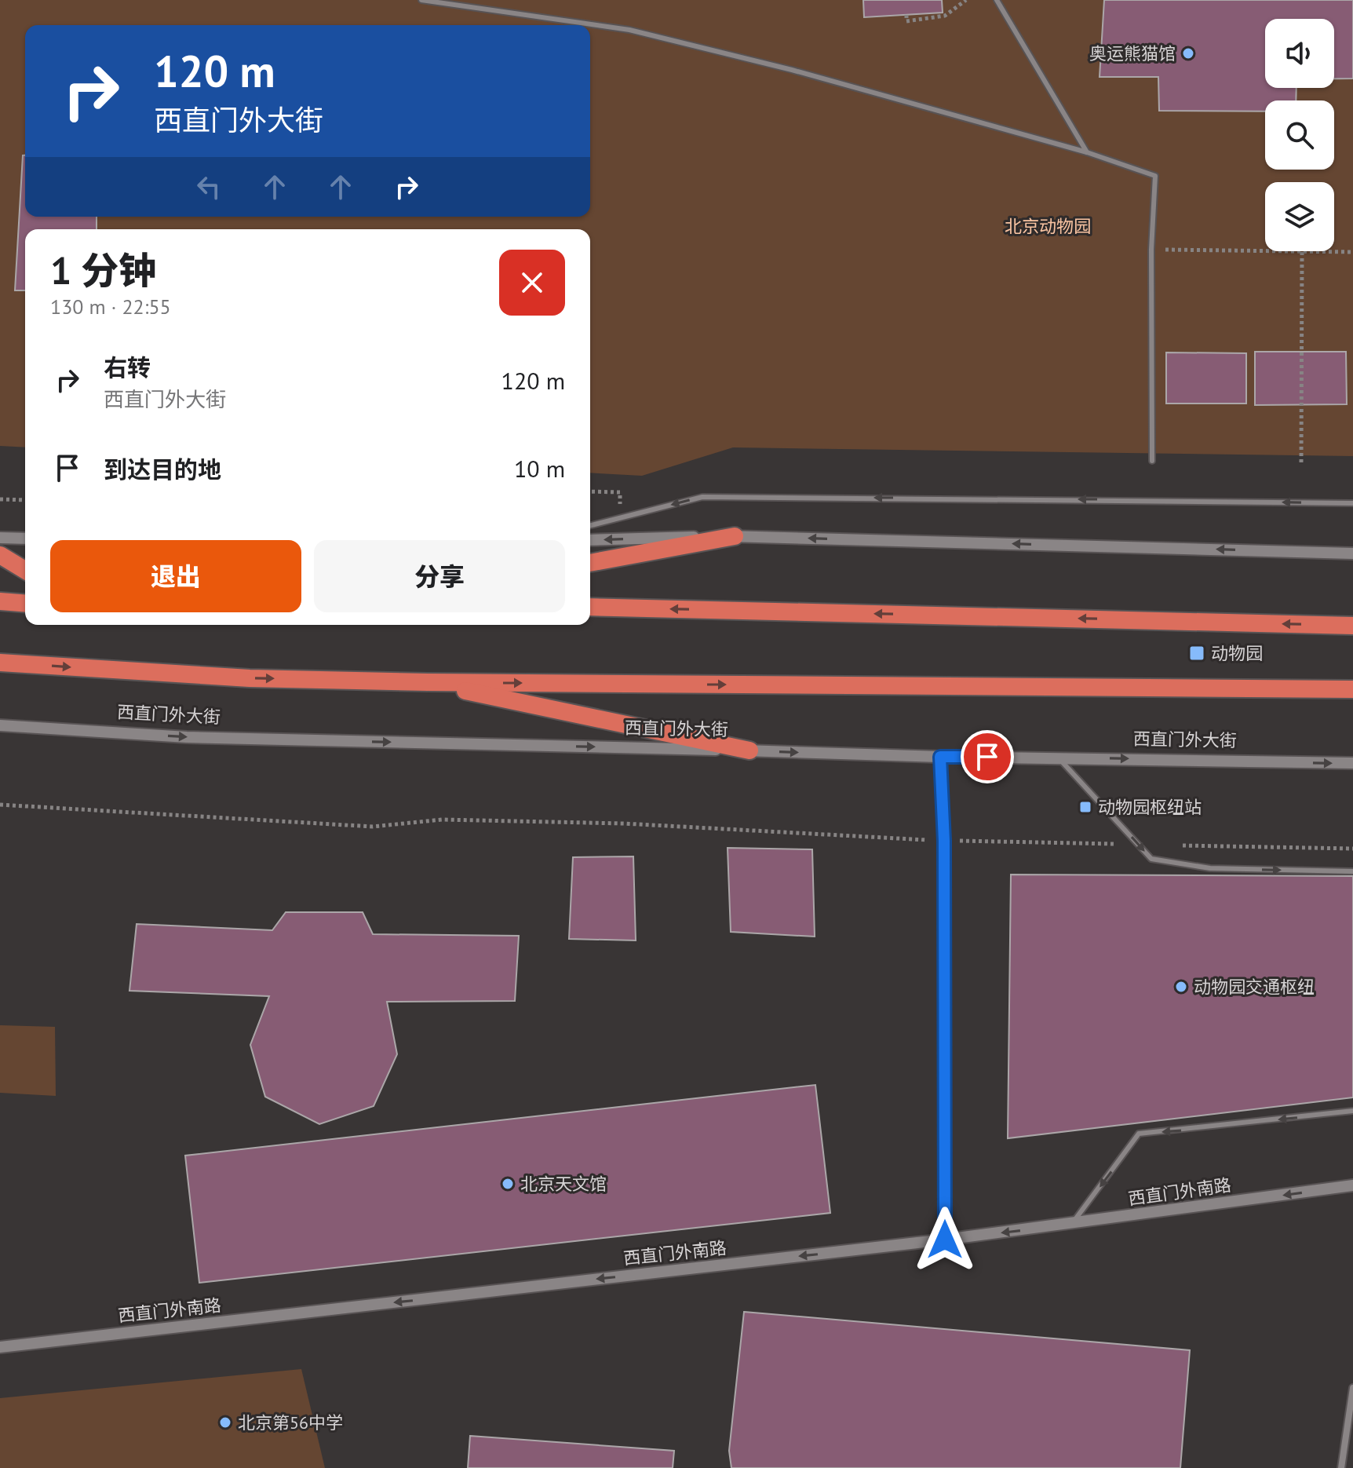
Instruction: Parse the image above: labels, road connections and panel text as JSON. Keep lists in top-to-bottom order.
{
  "streets": {
    "street": ["西直门外大街", "西直门外南路"]
  },
  "one_way": ["西直门外大街", "西直门外南路"],
  "parks": ["北京动物园"],
  "places": {
    "other": [
      "奥运熊猫馆",
      "动物园交通枢纽",
      "北京天文馆",
      "北京第56中学"
    ],
    "transit": ["动物园", "动物园枢纽站"]
  },
  "page": {
    "turn": ["120 m", "西直门外大街"],
    "heading": ["1 分钟", "130 m · 22:55"],
    "list": [
      {
        "name": "右转",
        "note": "西直门外大街",
        "value": "120 m"
      },
      {
        "name": "到达目的地",
        "value": "10 m"
      }
    ],
    "buttons": ["退出", "分享"]
  }
}
